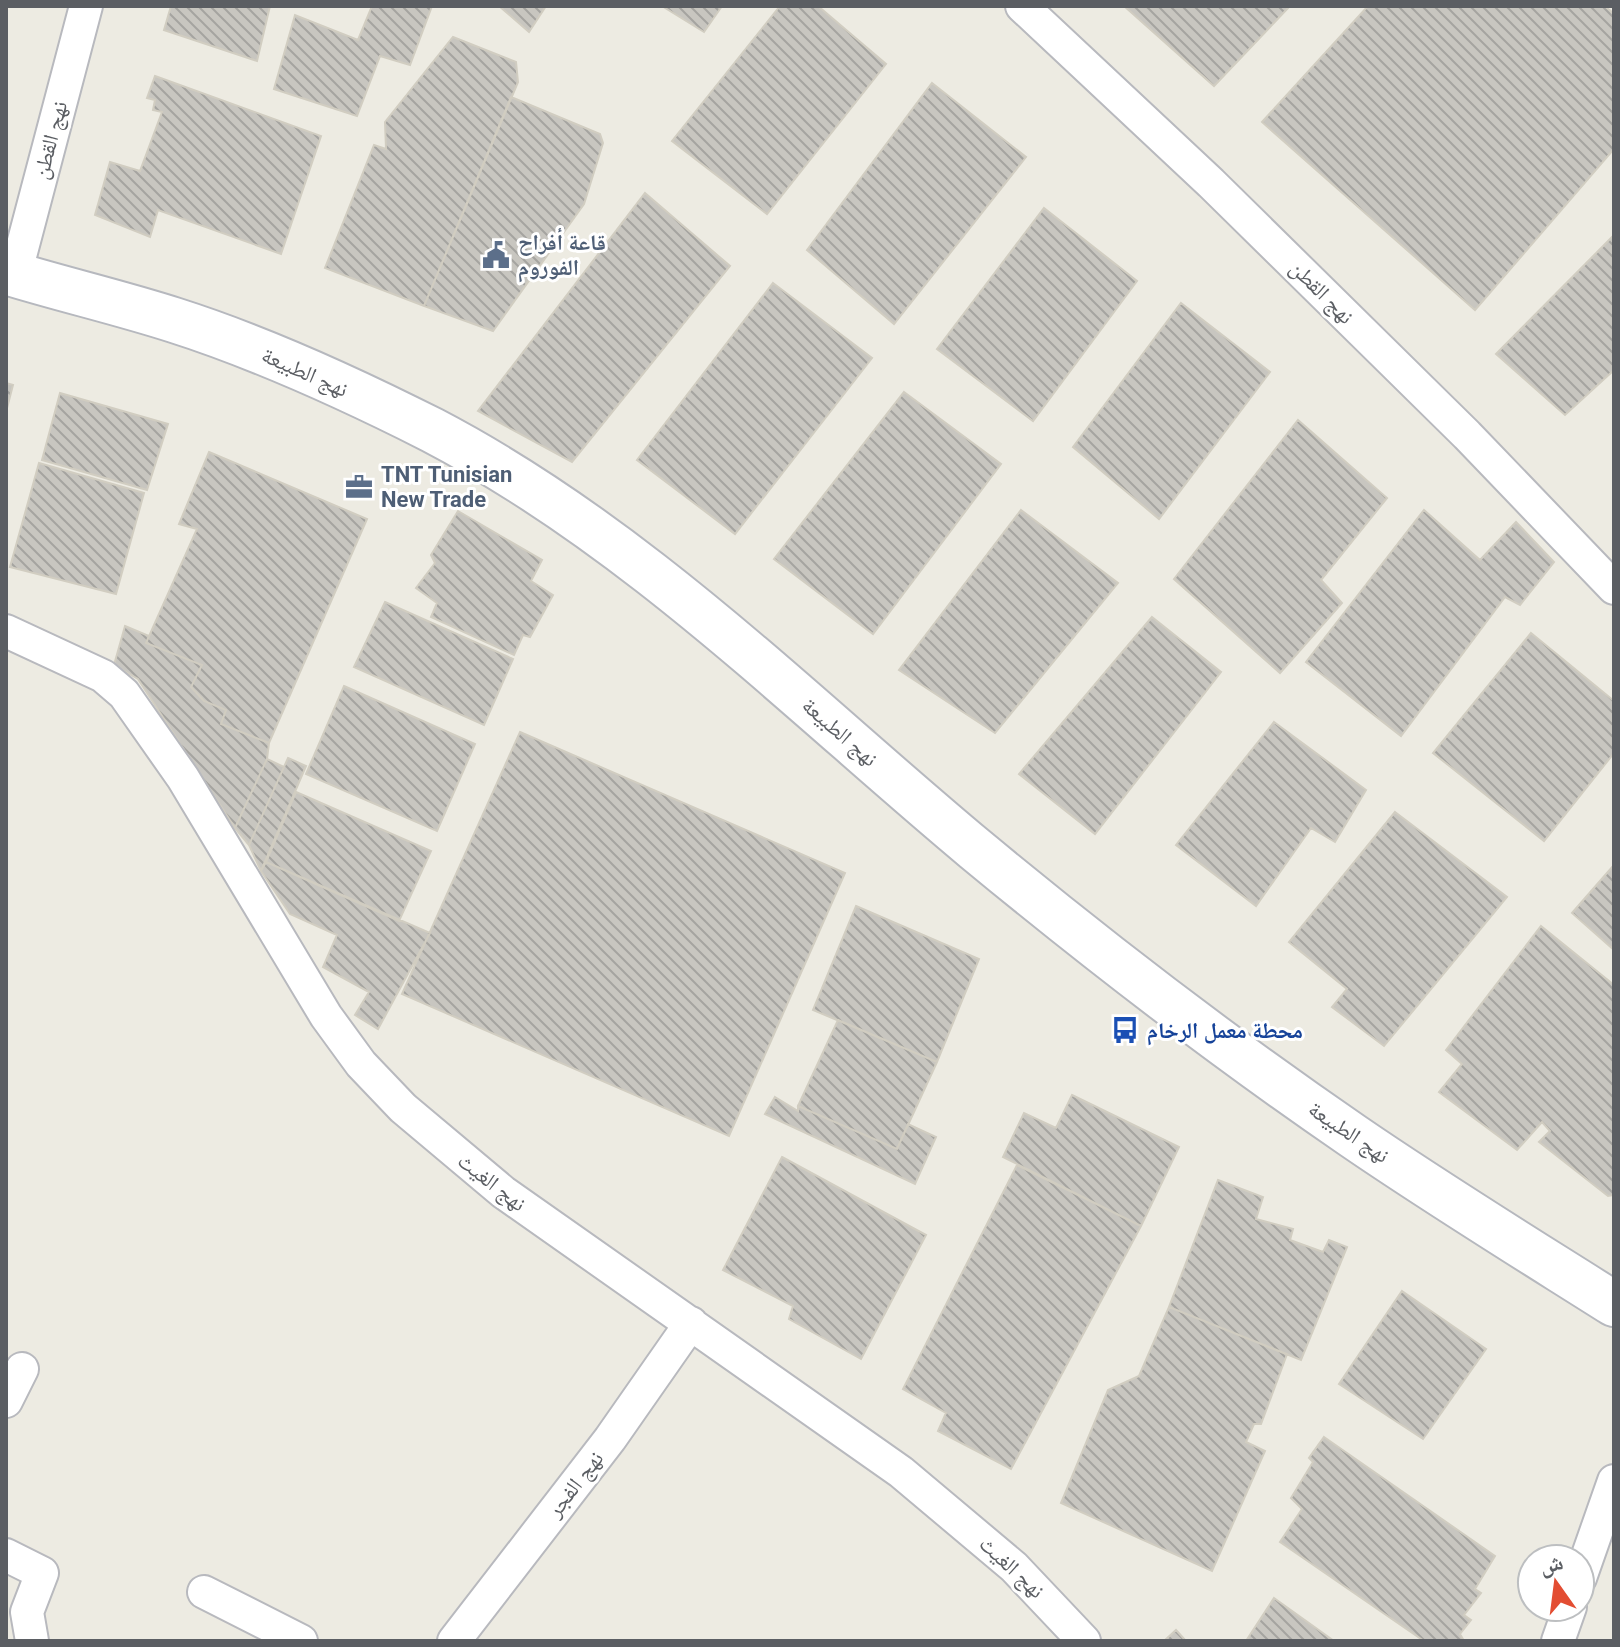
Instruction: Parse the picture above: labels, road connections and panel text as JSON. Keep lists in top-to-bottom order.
{
  "streets": {
    "street": [
      "نهج القطن",
      "نهج الطبيعة",
      "نهج الغيث",
      "نهج الفجر"
    ]
  },
  "crossings": [
    ["نهج القطن", "نهج الطبيعة"],
    ["نهج الغيث", "نهج الفجر"]
  ],
  "places": {
    "public building": ["قاعة أفراح الفوروم"],
    "office": ["TNT Tunisian New Trade"],
    "bus stop": ["محطة معمل الرخام"]
  },
  "north": "top"
}
